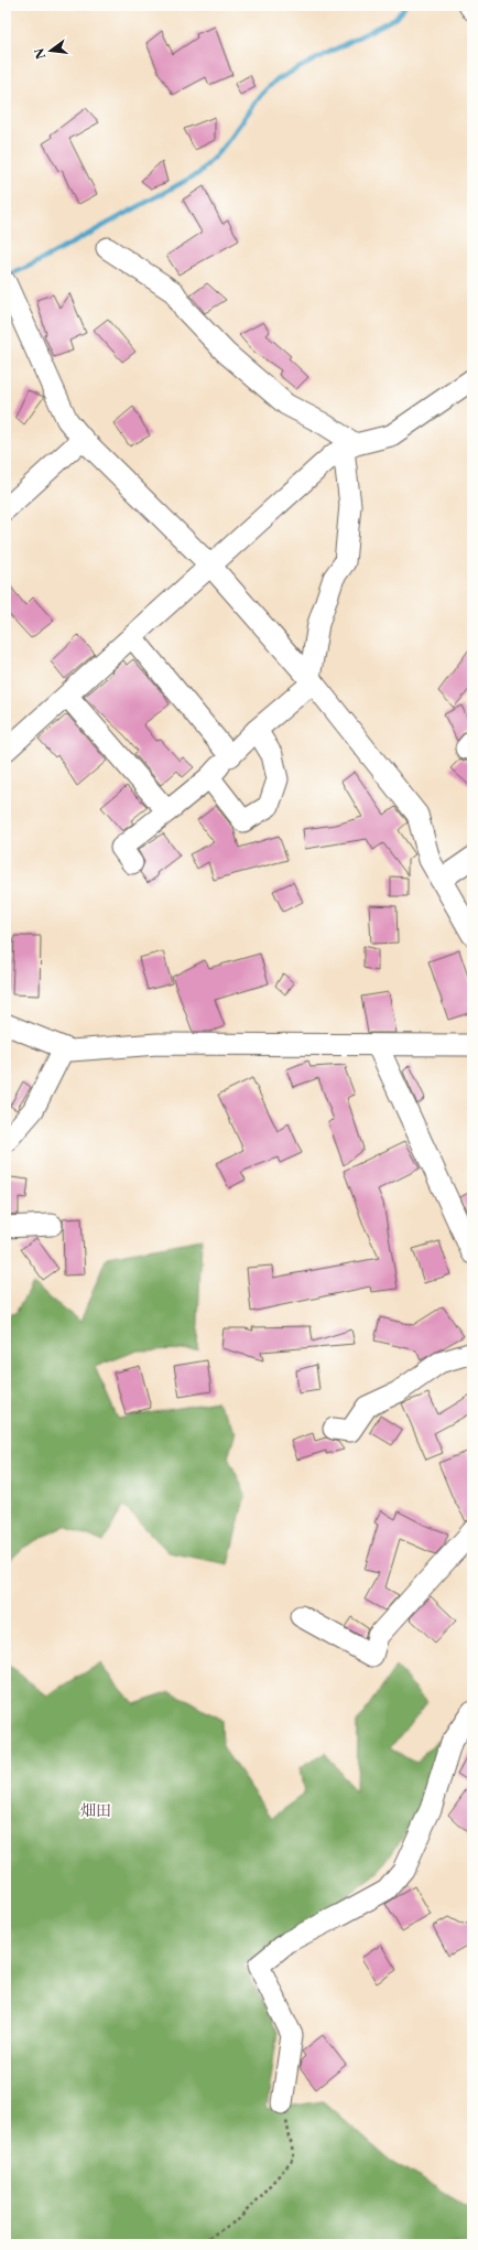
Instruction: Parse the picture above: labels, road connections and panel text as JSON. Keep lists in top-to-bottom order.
{
  "districts": ["畑田"],
  "north": "left"
}
